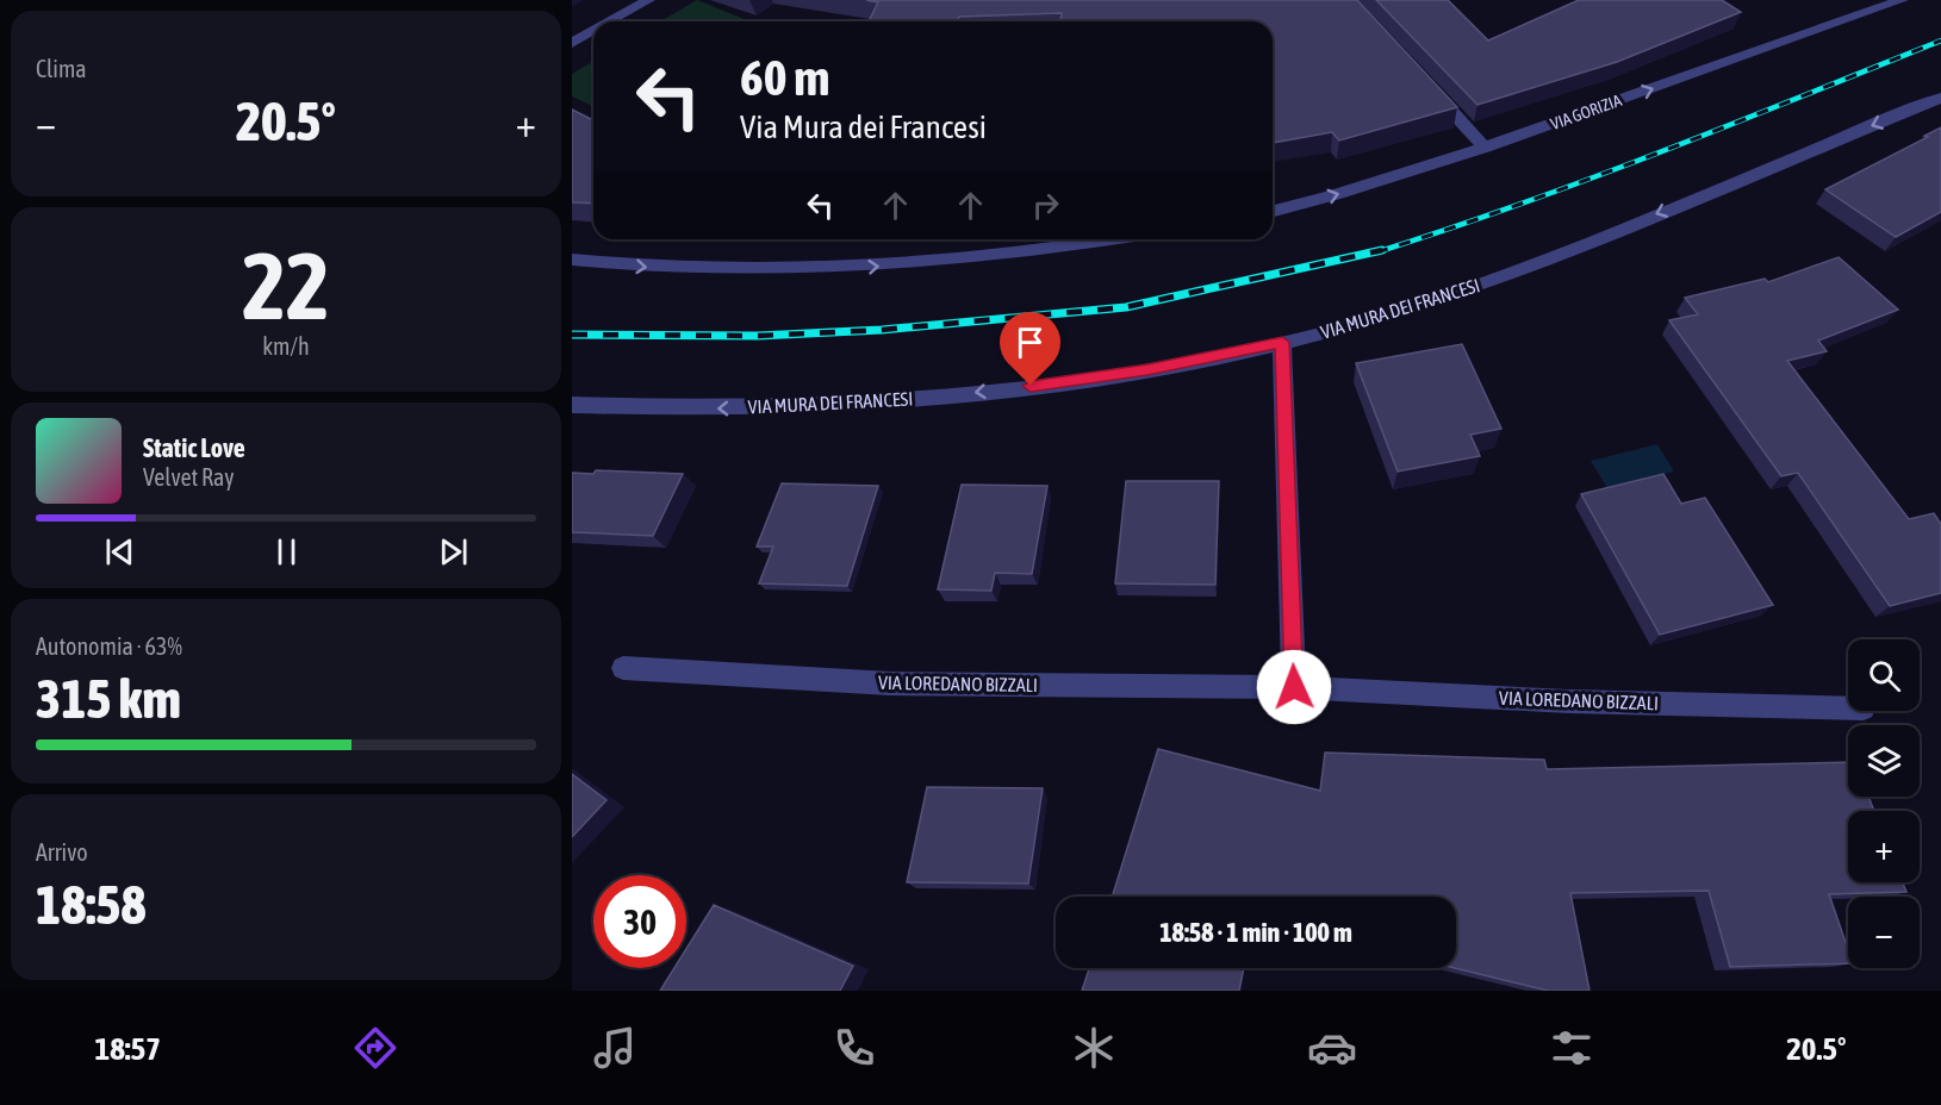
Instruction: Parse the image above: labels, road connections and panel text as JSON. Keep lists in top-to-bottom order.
{
  "streets": {
    "street": ["VIA GORIZIA", "VIA MURA DEI FRANCESI", "VIA LOREDANO BIZZALI"]
  },
  "one_way": ["VIA GORIZIA"],
  "page": {
    "tile": [
      "Clima",
      ["22", "km/h"],
      ["Autonomia · 63%", "315 km"],
      ["Arrivo", "18:58"]
    ],
    "turn": ["60 m", "Via Mura dei Francesi"],
    "heat": ["−", "20.5°", "+"],
    "song": ["Static Love", "Velvet Ray"],
    "map_buttons": ["+", "−"],
    "limit": "30",
    "trip": "18:58 · 1 min · 100 m",
    "tabs": ["18:57", "20.5°"]
  }
}
